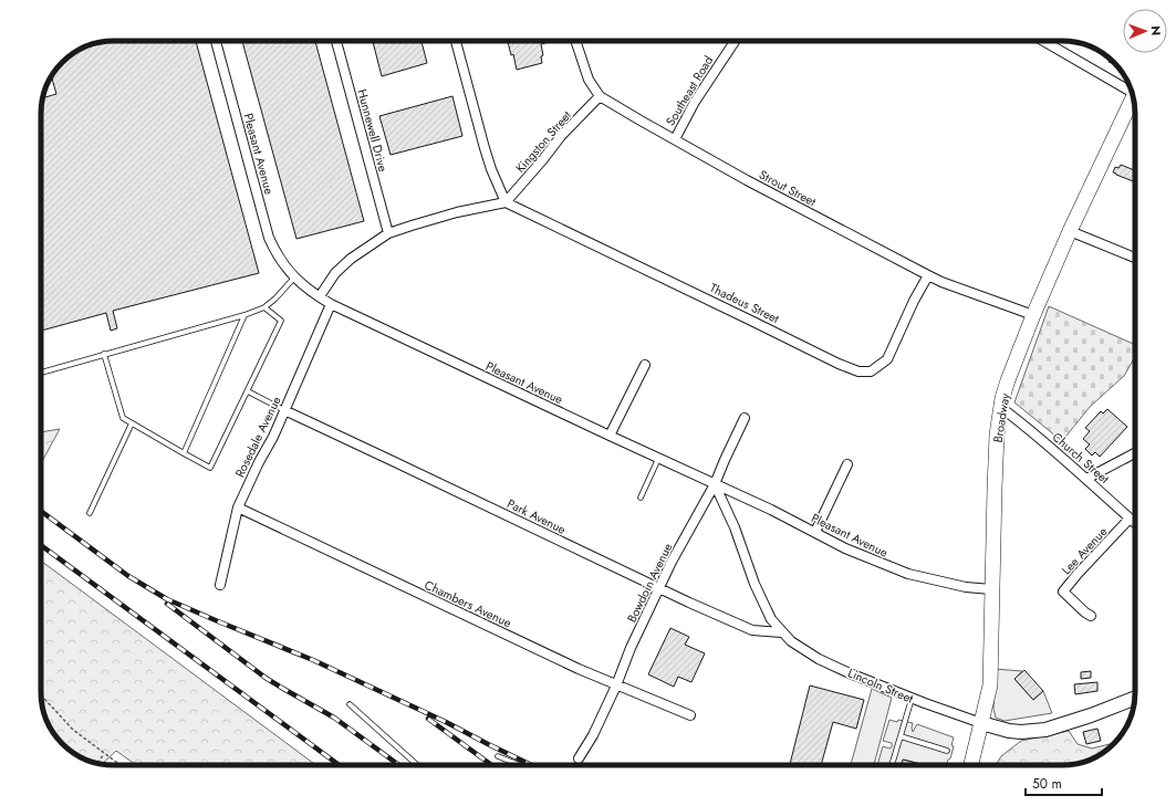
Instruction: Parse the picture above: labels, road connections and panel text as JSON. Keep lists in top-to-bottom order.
{
  "streets": {
    "main road": ["Broadway", "Lincoln Street"],
    "street": [
      "Southeast Road",
      "Hunnewell Drive",
      "Kingston Street",
      "Pleasant Avenue",
      "Strout Street",
      "Thadeus Street",
      "Rosedale Avenue",
      "Church Street",
      "Park Avenue",
      "Lee Avenue",
      "Bowdoin Avenue",
      "Chambers Avenue"
    ]
  },
  "crossings": [
    ["Southeast Road", "Strout Street"],
    ["Kingston Street", "Strout Street"],
    ["Kingston Street", "Thadeus Street"],
    ["Pleasant Avenue", "Broadway"],
    ["Pleasant Avenue", "Rosedale Avenue"],
    ["Pleasant Avenue", "Bowdoin Avenue"],
    ["Pleasant Avenue", "Lincoln Street"],
    ["Strout Street", "Thadeus Street"],
    ["Strout Street", "Broadway"],
    ["Broadway", "Church Street"],
    ["Broadway", "Lincoln Street"],
    ["Rosedale Avenue", "Park Avenue"],
    ["Rosedale Avenue", "Chambers Avenue"],
    ["Church Street", "Lee Avenue"],
    ["Park Avenue", "Bowdoin Avenue"],
    ["Park Avenue", "Lincoln Street"],
    ["Bowdoin Avenue", "Chambers Avenue"],
    ["Bowdoin Avenue", "Lincoln Street"]
  ],
  "scale_bar": "50 m",
  "north": "right"
}
